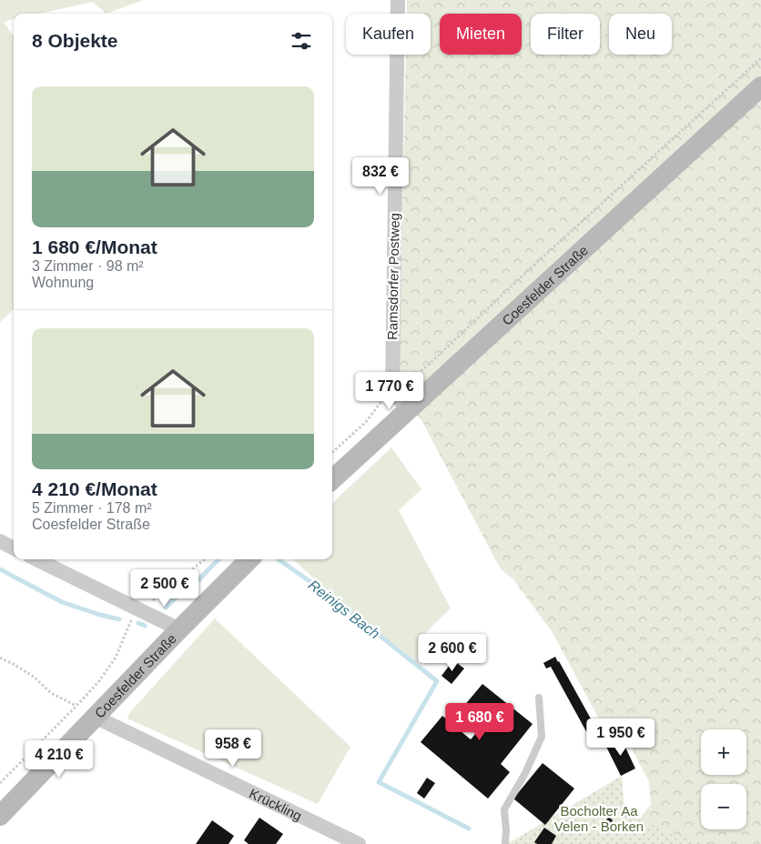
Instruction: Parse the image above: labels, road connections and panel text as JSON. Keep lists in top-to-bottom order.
{
  "streets": {
    "main road": ["Coesfelder Straße"],
    "street": ["Ramsdorfer Postweg", "Krückling"]
  },
  "crossings": [
    ["Ramsdorfer Postweg", "Coesfelder Straße"],
    ["Coesfelder Straße", "Krückling"]
  ],
  "water": ["Reinigs Bach"],
  "parks": ["Bocholter Aa Velen - Borken"],
  "page": {
    "chip": [
      "Kaufen",
      "Mieten",
      "Filter",
      "Neu"
    ],
    "heading": "8 Objekte",
    "list": [
      {
        "name": "1 680 €/Monat",
        "note": "3 Zimmer · 98 m² · Wohnung"
      },
      {
        "name": "4 210 €/Monat",
        "note": "5 Zimmer · 178 m² · Coesfelder Straße"
      }
    ],
    "price": [
      "832 €",
      "1 770 €",
      "2 500 €",
      "2 600 €",
      "1 680 €",
      "1 950 €",
      "958 €",
      "4 210 €"
    ],
    "map_buttons": ["+", "−"]
  }
}
